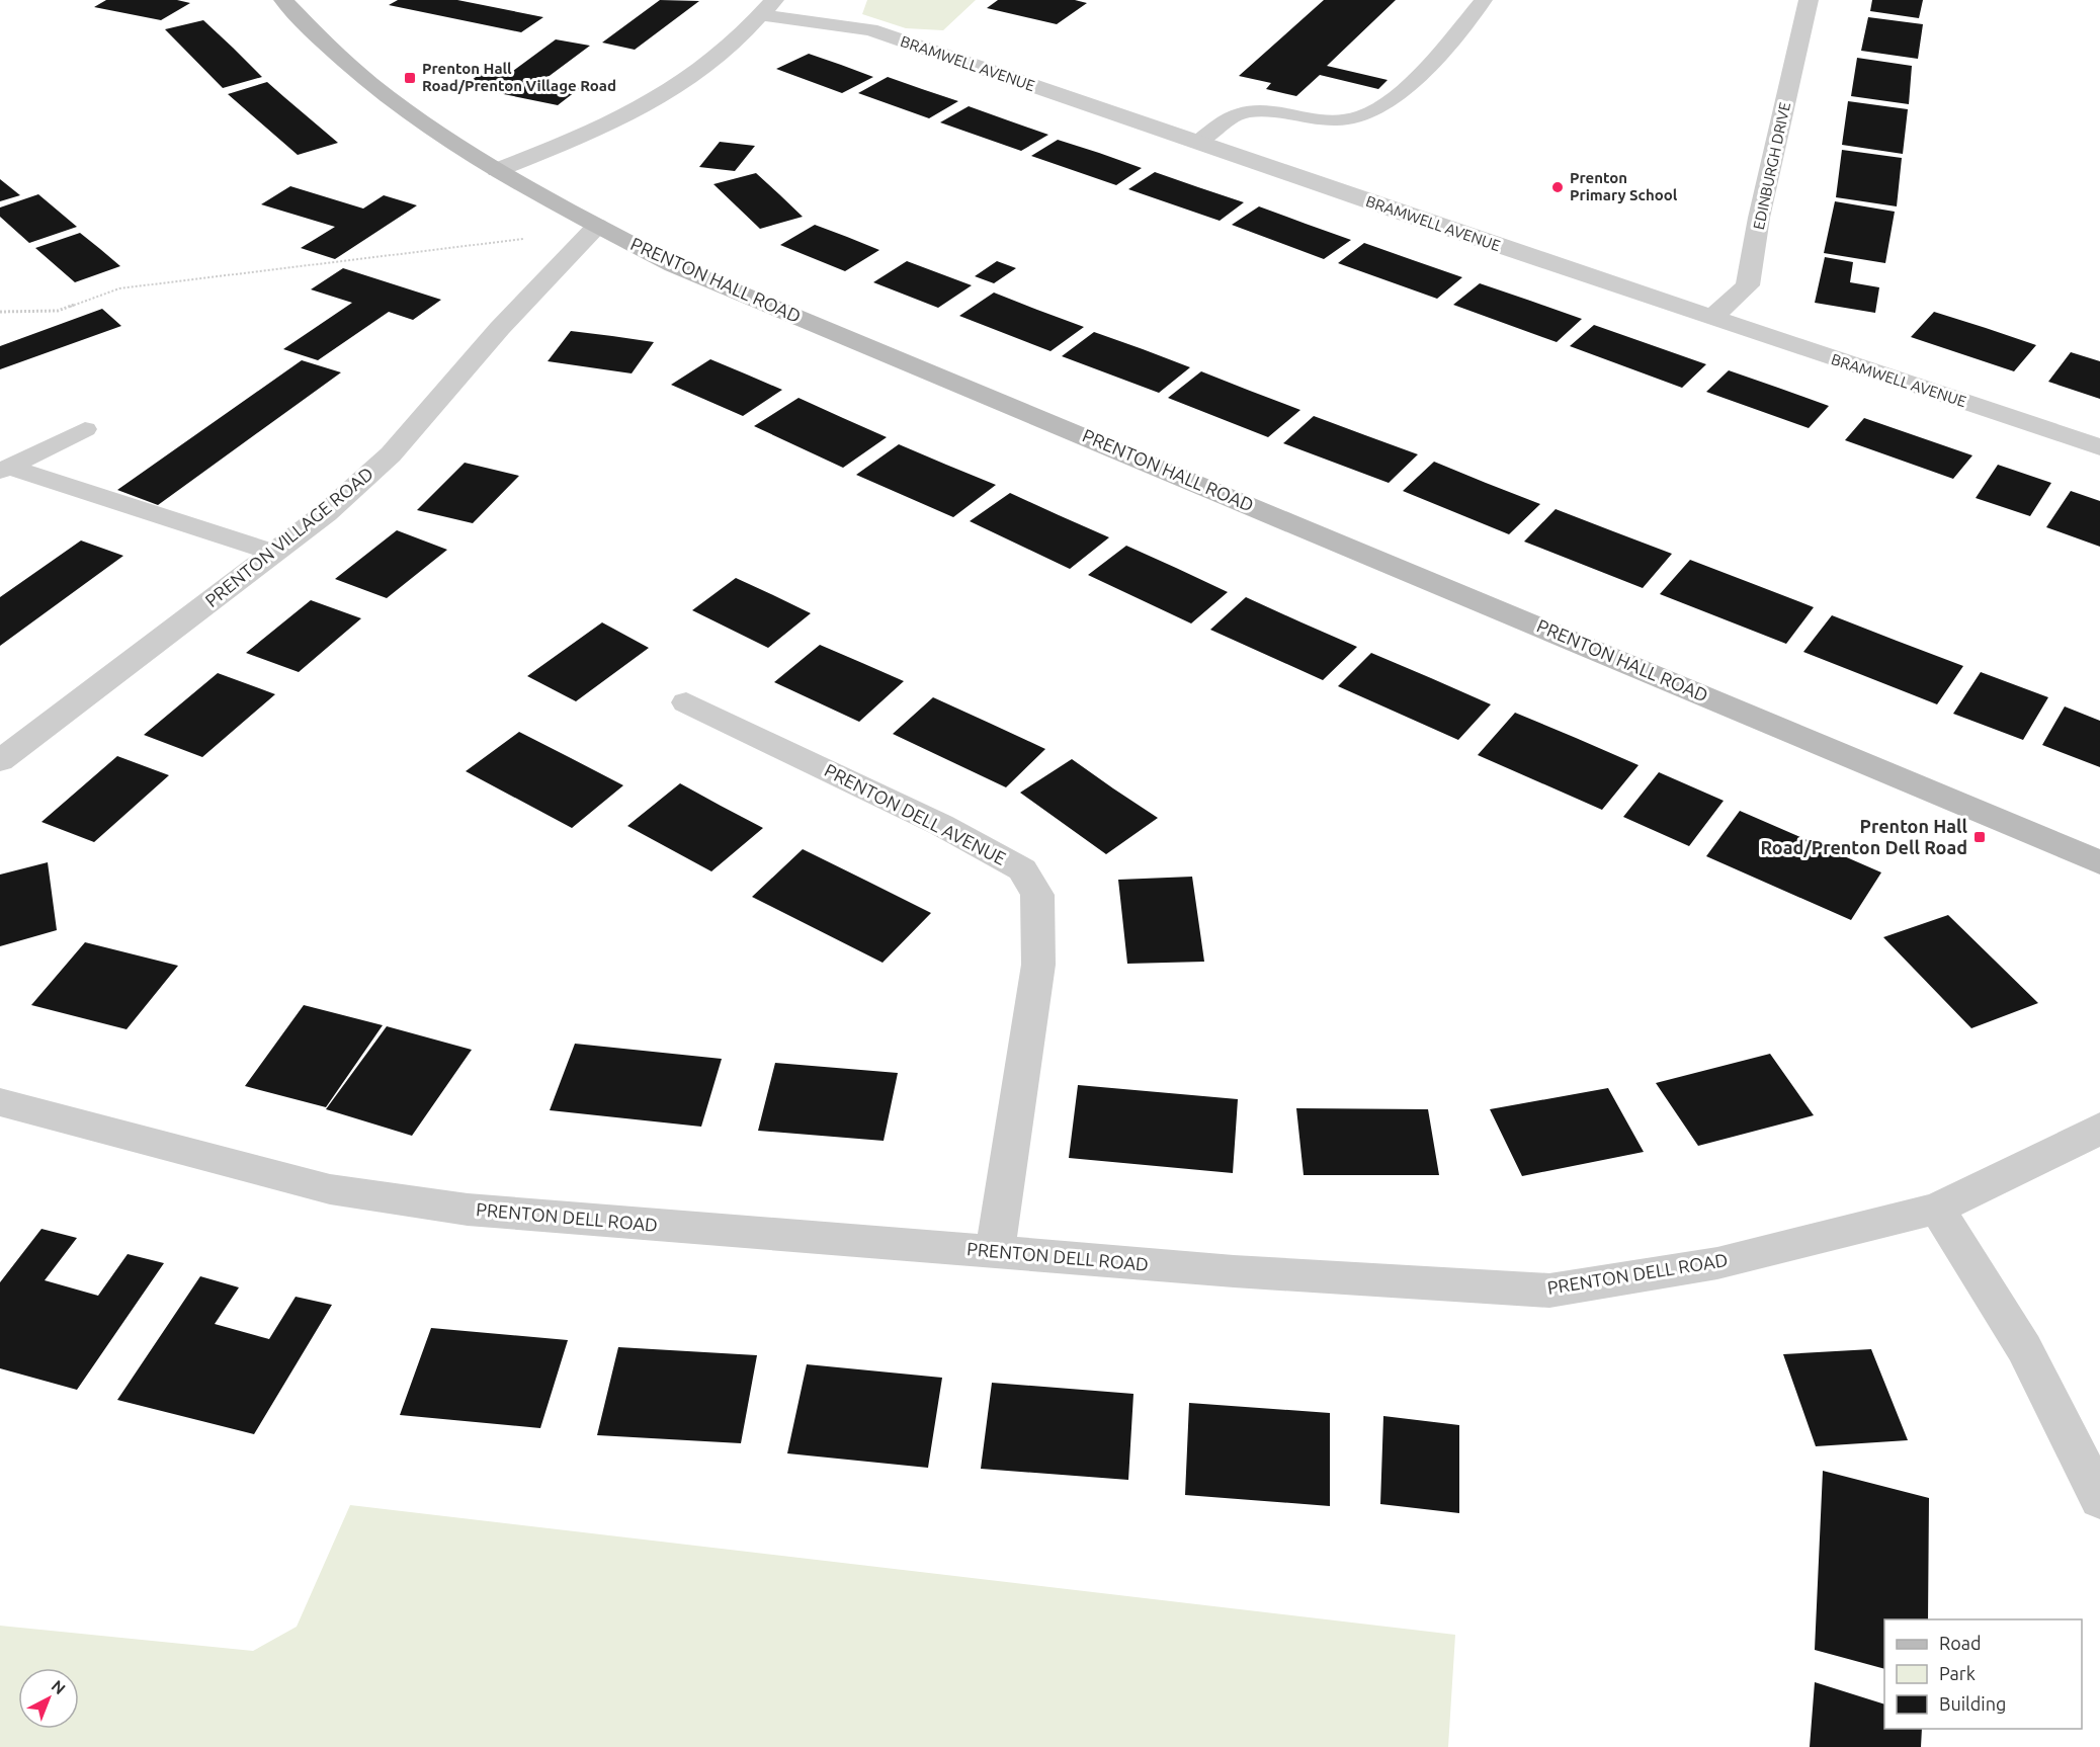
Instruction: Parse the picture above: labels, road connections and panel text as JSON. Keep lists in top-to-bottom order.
{
  "streets": {
    "street": [
      "BRAMWELL AVENUE",
      "EDINBURGH DRIVE",
      "PRENTON HALL ROAD",
      "PRENTON VILLAGE ROAD",
      "PRENTON DELL AVENUE",
      "PRENTON DELL ROAD"
    ]
  },
  "crossings": [
    ["BRAMWELL AVENUE", "EDINBURGH DRIVE"],
    ["PRENTON HALL ROAD", "PRENTON VILLAGE ROAD"],
    ["PRENTON DELL AVENUE", "PRENTON DELL ROAD"]
  ],
  "places": {
    "transit": ["Prenton Hall Road/Prenton Village Road", "Prenton Hall Road/Prenton Dell Road"],
    "other": ["Prenton Primary School"]
  },
  "legend": ["Road", "Park", "Building"],
  "north": "top right"
}
